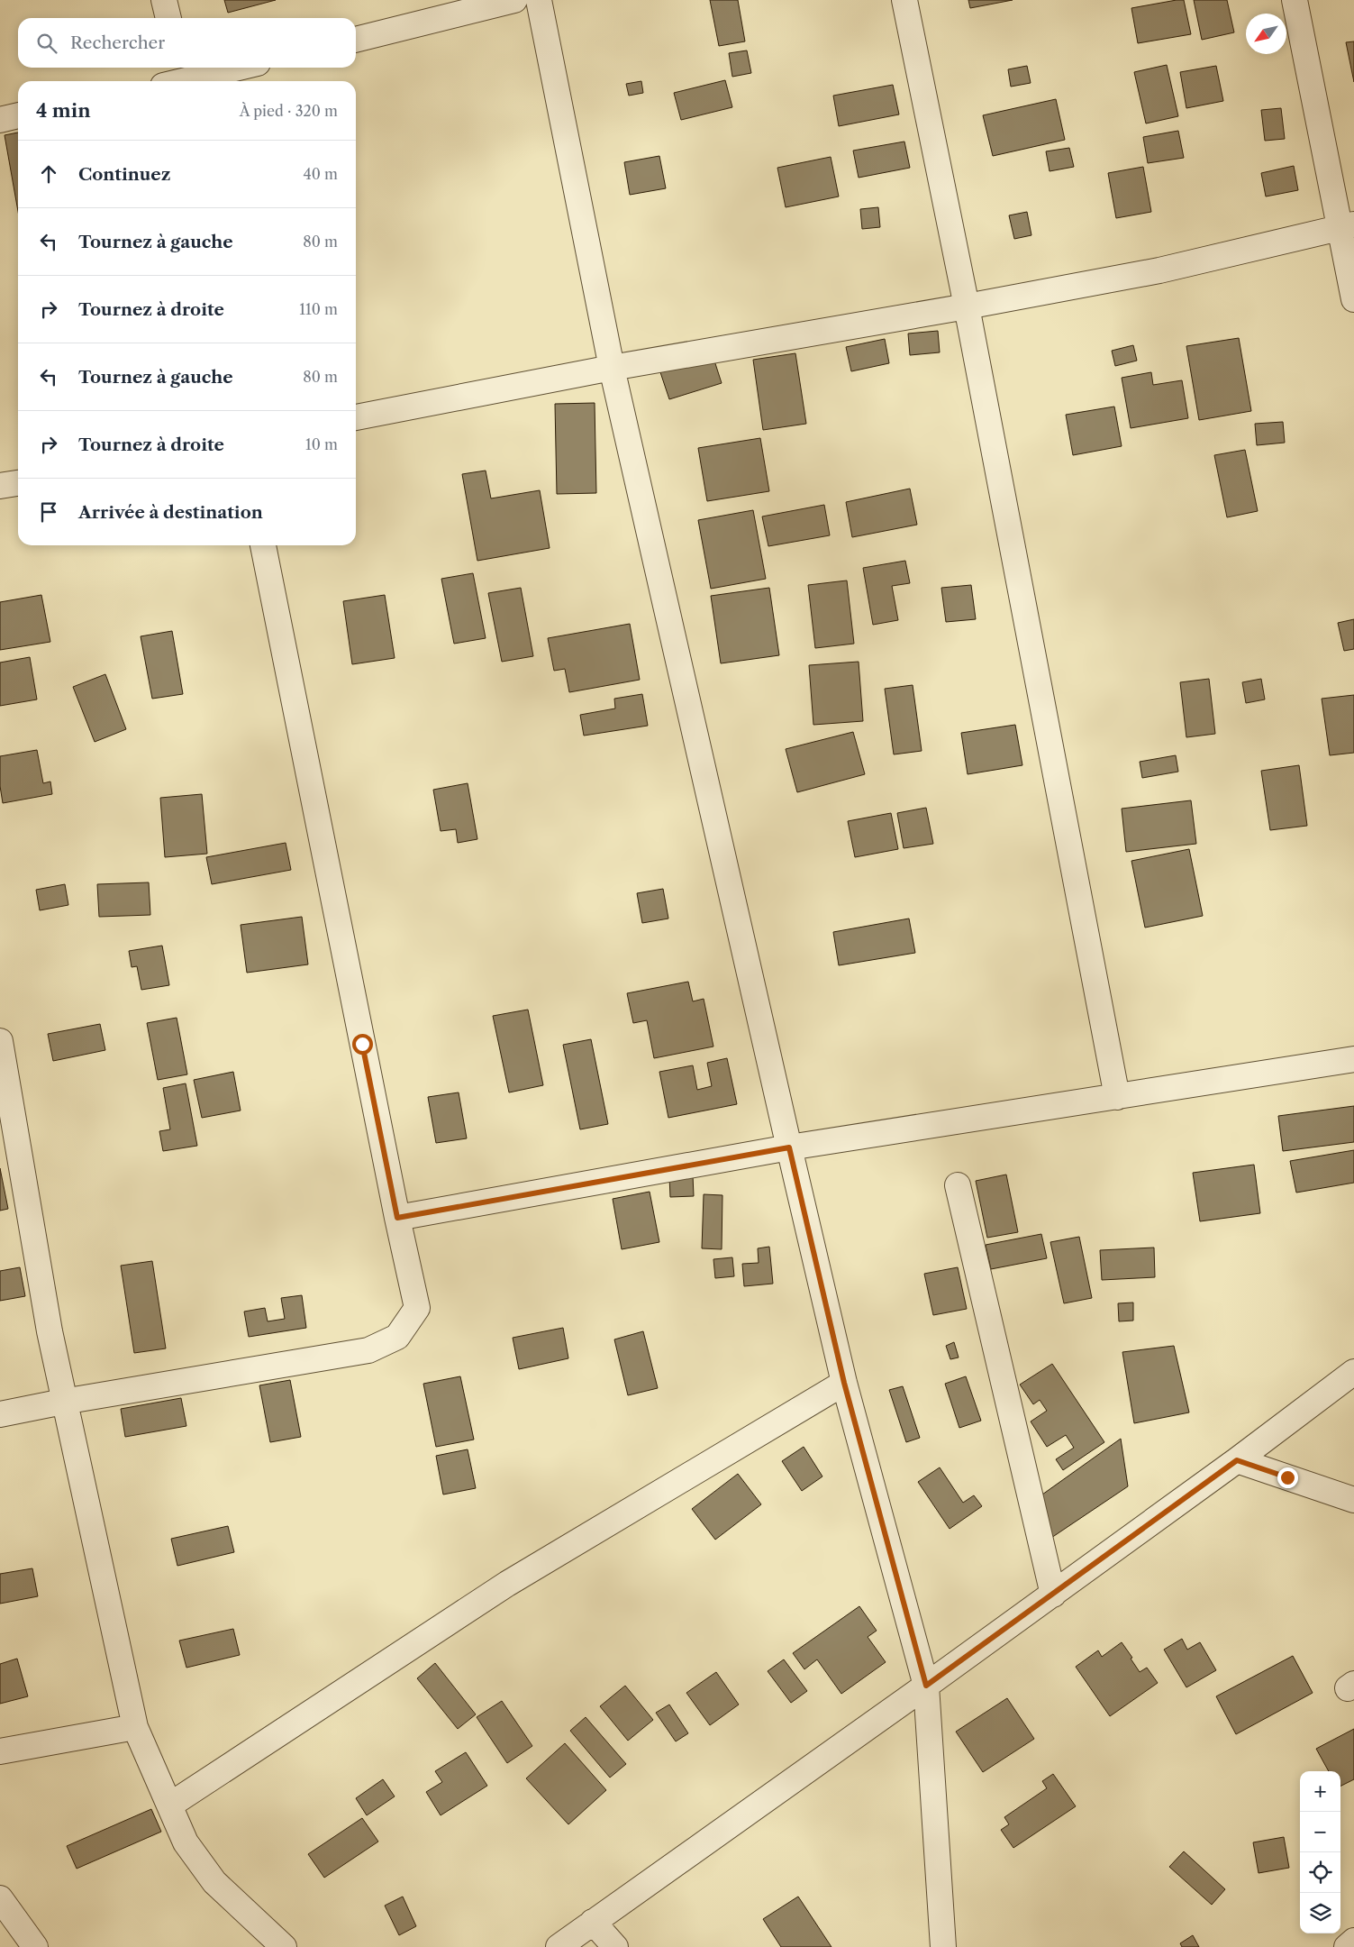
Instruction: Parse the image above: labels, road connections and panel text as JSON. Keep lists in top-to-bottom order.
{
  "north": "bottom left",
  "page": {
    "search": "Rechercher",
    "heading": ["4 min", "À pied · 320 m"],
    "list": [
      ["Continuez", "40 m"],
      ["Tournez à gauche", "80 m"],
      ["Tournez à droite", "110 m"],
      ["Tournez à gauche", "80 m"],
      ["Tournez à droite", "10 m"],
      "Arrivée à destination"
    ],
    "map_buttons": ["+", "−"]
  }
}
